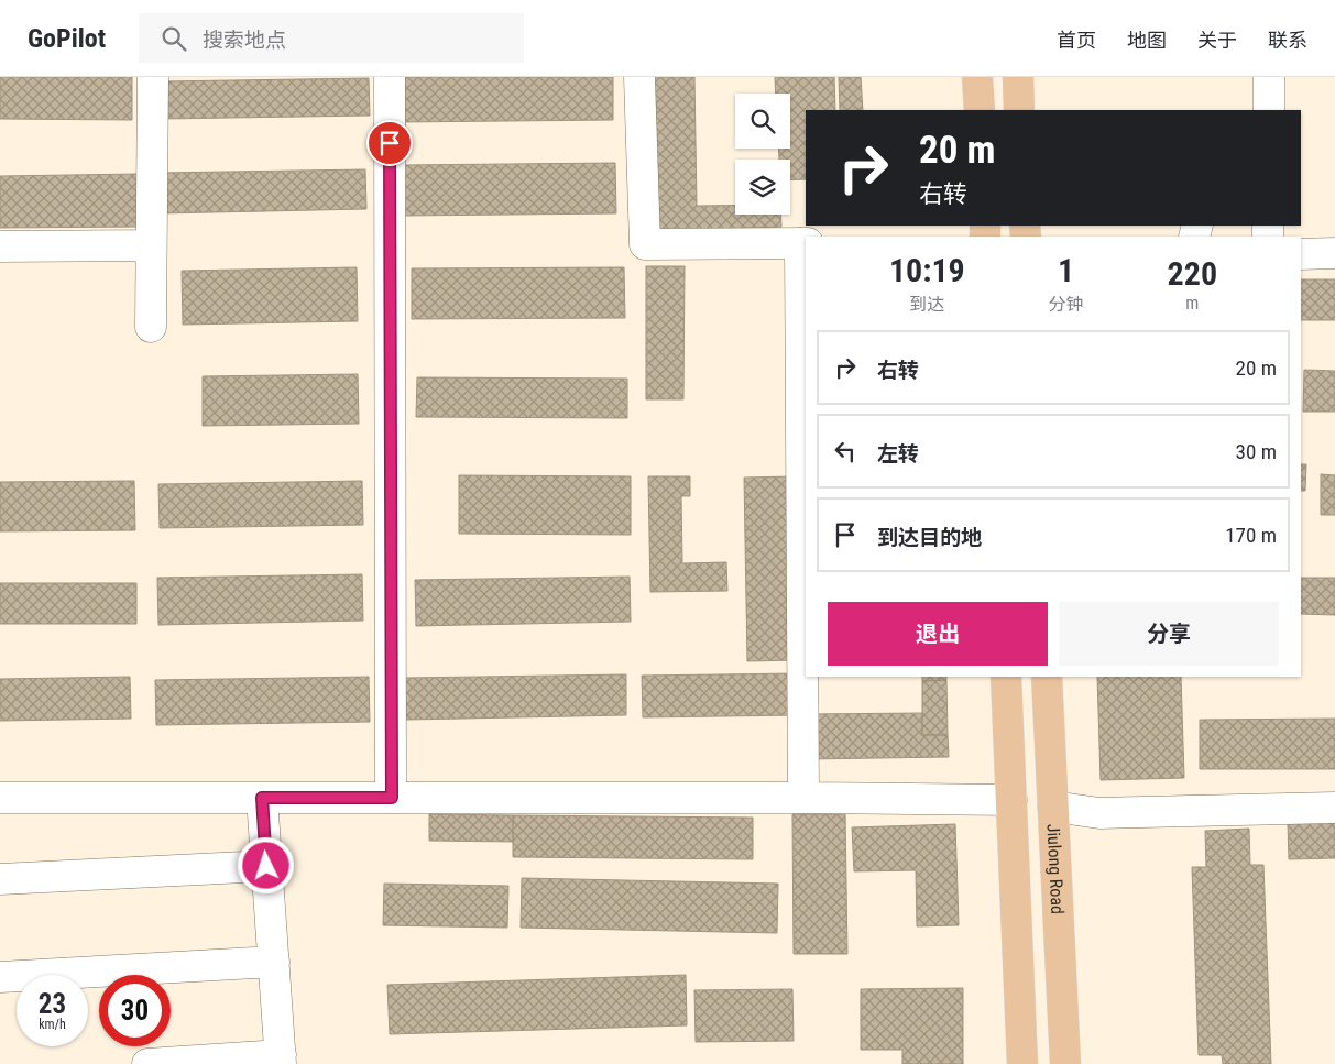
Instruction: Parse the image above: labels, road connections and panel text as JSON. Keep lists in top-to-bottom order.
{
  "streets": {
    "main road": ["Jiulong Road"]
  },
  "page": {
    "header": "GoPilot",
    "search": "搜索地点",
    "nav": [
      "首页",
      "地图",
      "关于",
      "联系"
    ],
    "turn": ["20 m", "右转"],
    "eta": [
      "10:19",
      "到达",
      "1",
      "分钟",
      "220",
      "m"
    ],
    "list": [
      {
        "name": "右转",
        "value": "20 m"
      },
      {
        "name": "左转",
        "value": "30 m"
      },
      {
        "name": "到达目的地",
        "value": "170 m"
      }
    ],
    "buttons": ["退出", "分享"],
    "speed": "23 km/h",
    "limit": "30"
  }
}
